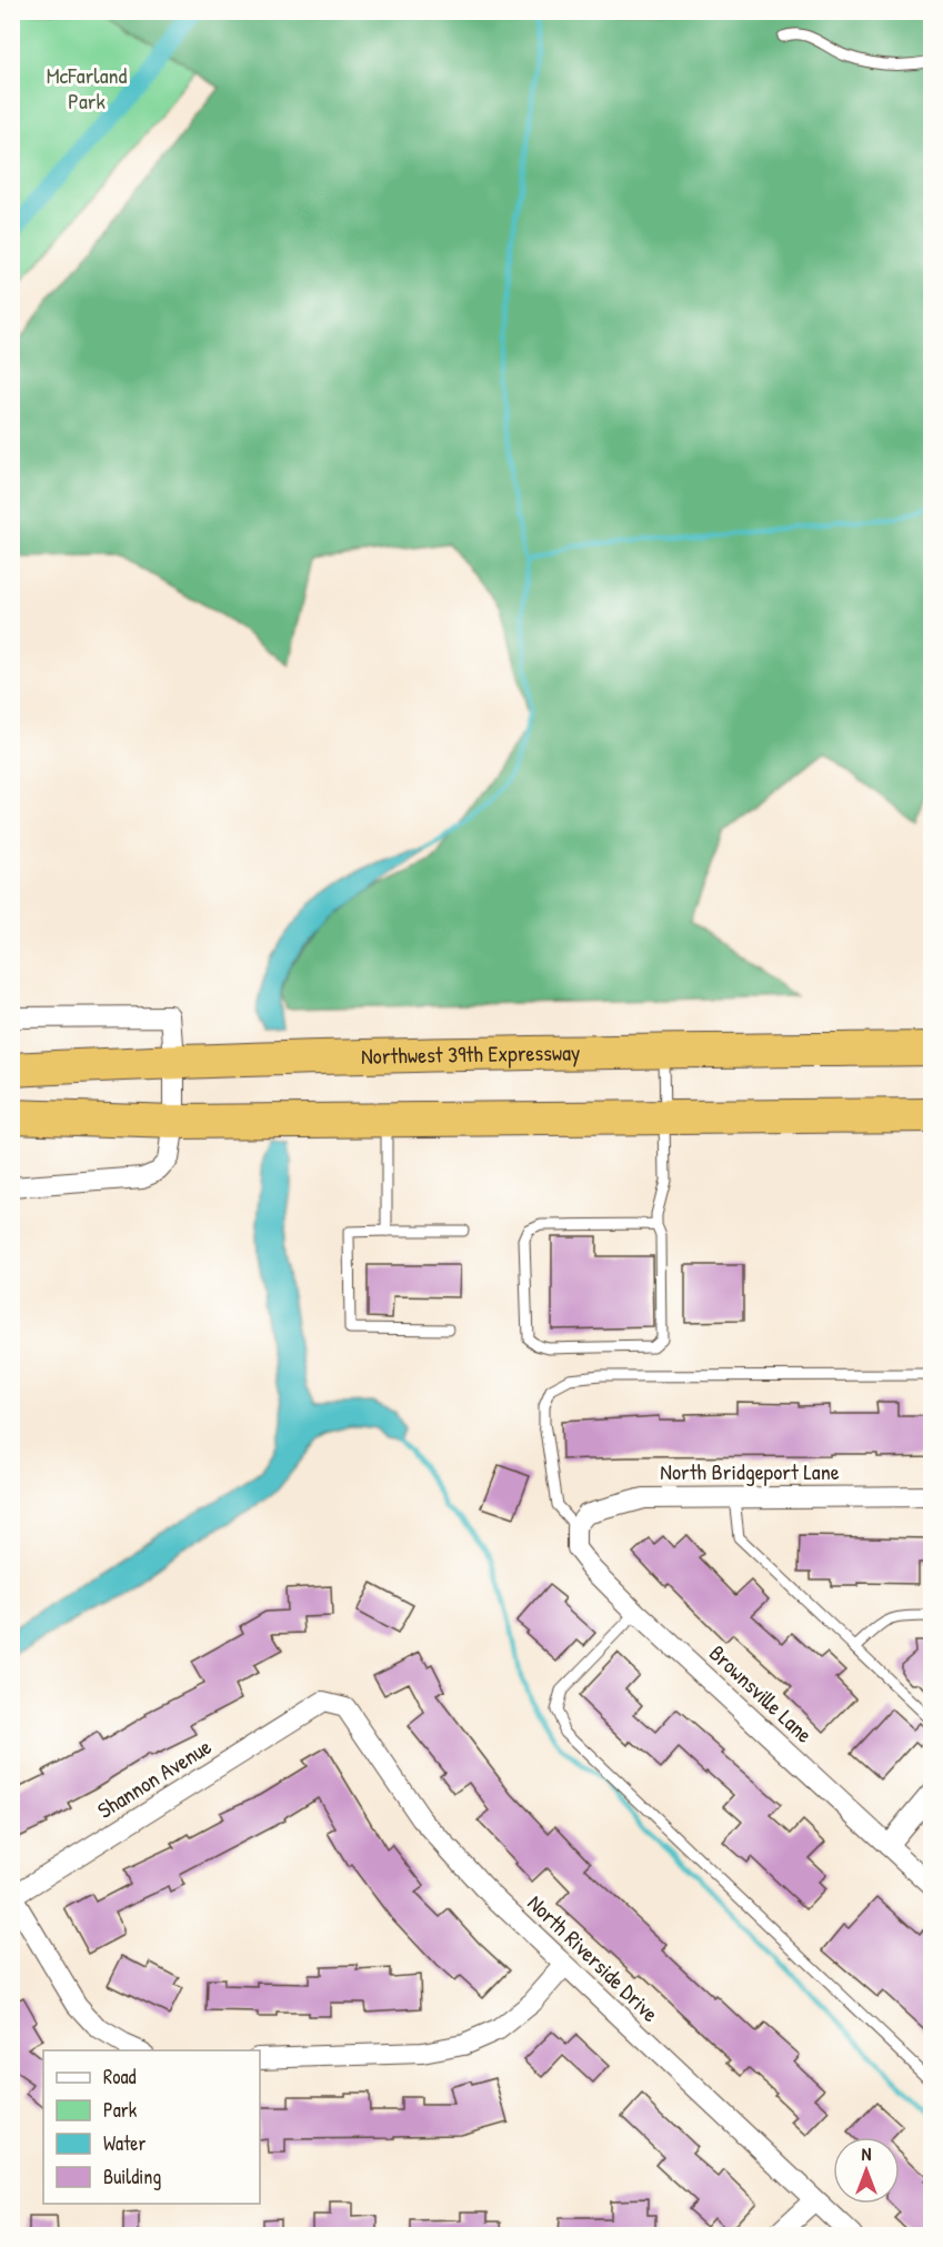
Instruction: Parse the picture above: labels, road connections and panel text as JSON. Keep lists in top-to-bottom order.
{
  "streets": {
    "highway": ["Northwest 39th Expressway"],
    "street": [
      "North Bridgeport Lane",
      "Brownsville Lane",
      "Shannon Avenue",
      "North Riverside Drive"
    ]
  },
  "crossings": [
    ["North Bridgeport Lane", "Brownsville Lane"],
    ["Shannon Avenue", "North Riverside Drive"]
  ],
  "parks": ["McFarland Park"],
  "legend": [
    "Road",
    "Park",
    "Water",
    "Building"
  ],
  "north": "top"
}
